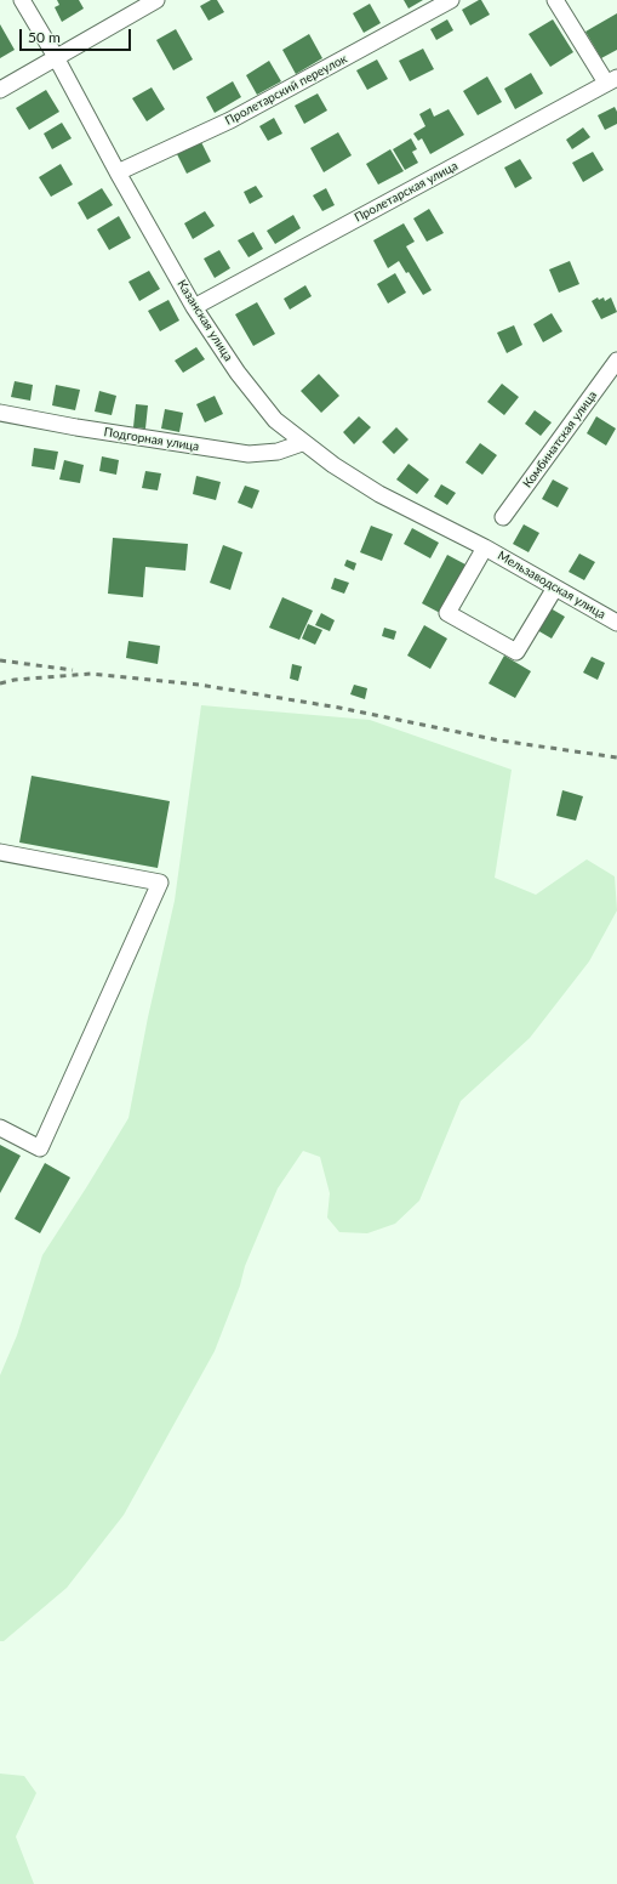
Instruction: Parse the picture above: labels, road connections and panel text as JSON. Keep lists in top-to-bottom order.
{
  "streets": {
    "street": [
      "Пролетарский переулок",
      "Пролетарская улица",
      "Казанская улица",
      "Подгорная улица",
      "Комбинатская улица",
      "Мельзаводская улица"
    ]
  },
  "crossings": [
    ["Пролетарский переулок", "Казанская улица"],
    ["Пролетарская улица", "Казанская улица"],
    ["Казанская улица", "Подгорная улица"],
    ["Казанская улица", "Мельзаводская улица"]
  ],
  "scale_bar": "50 m"
}
